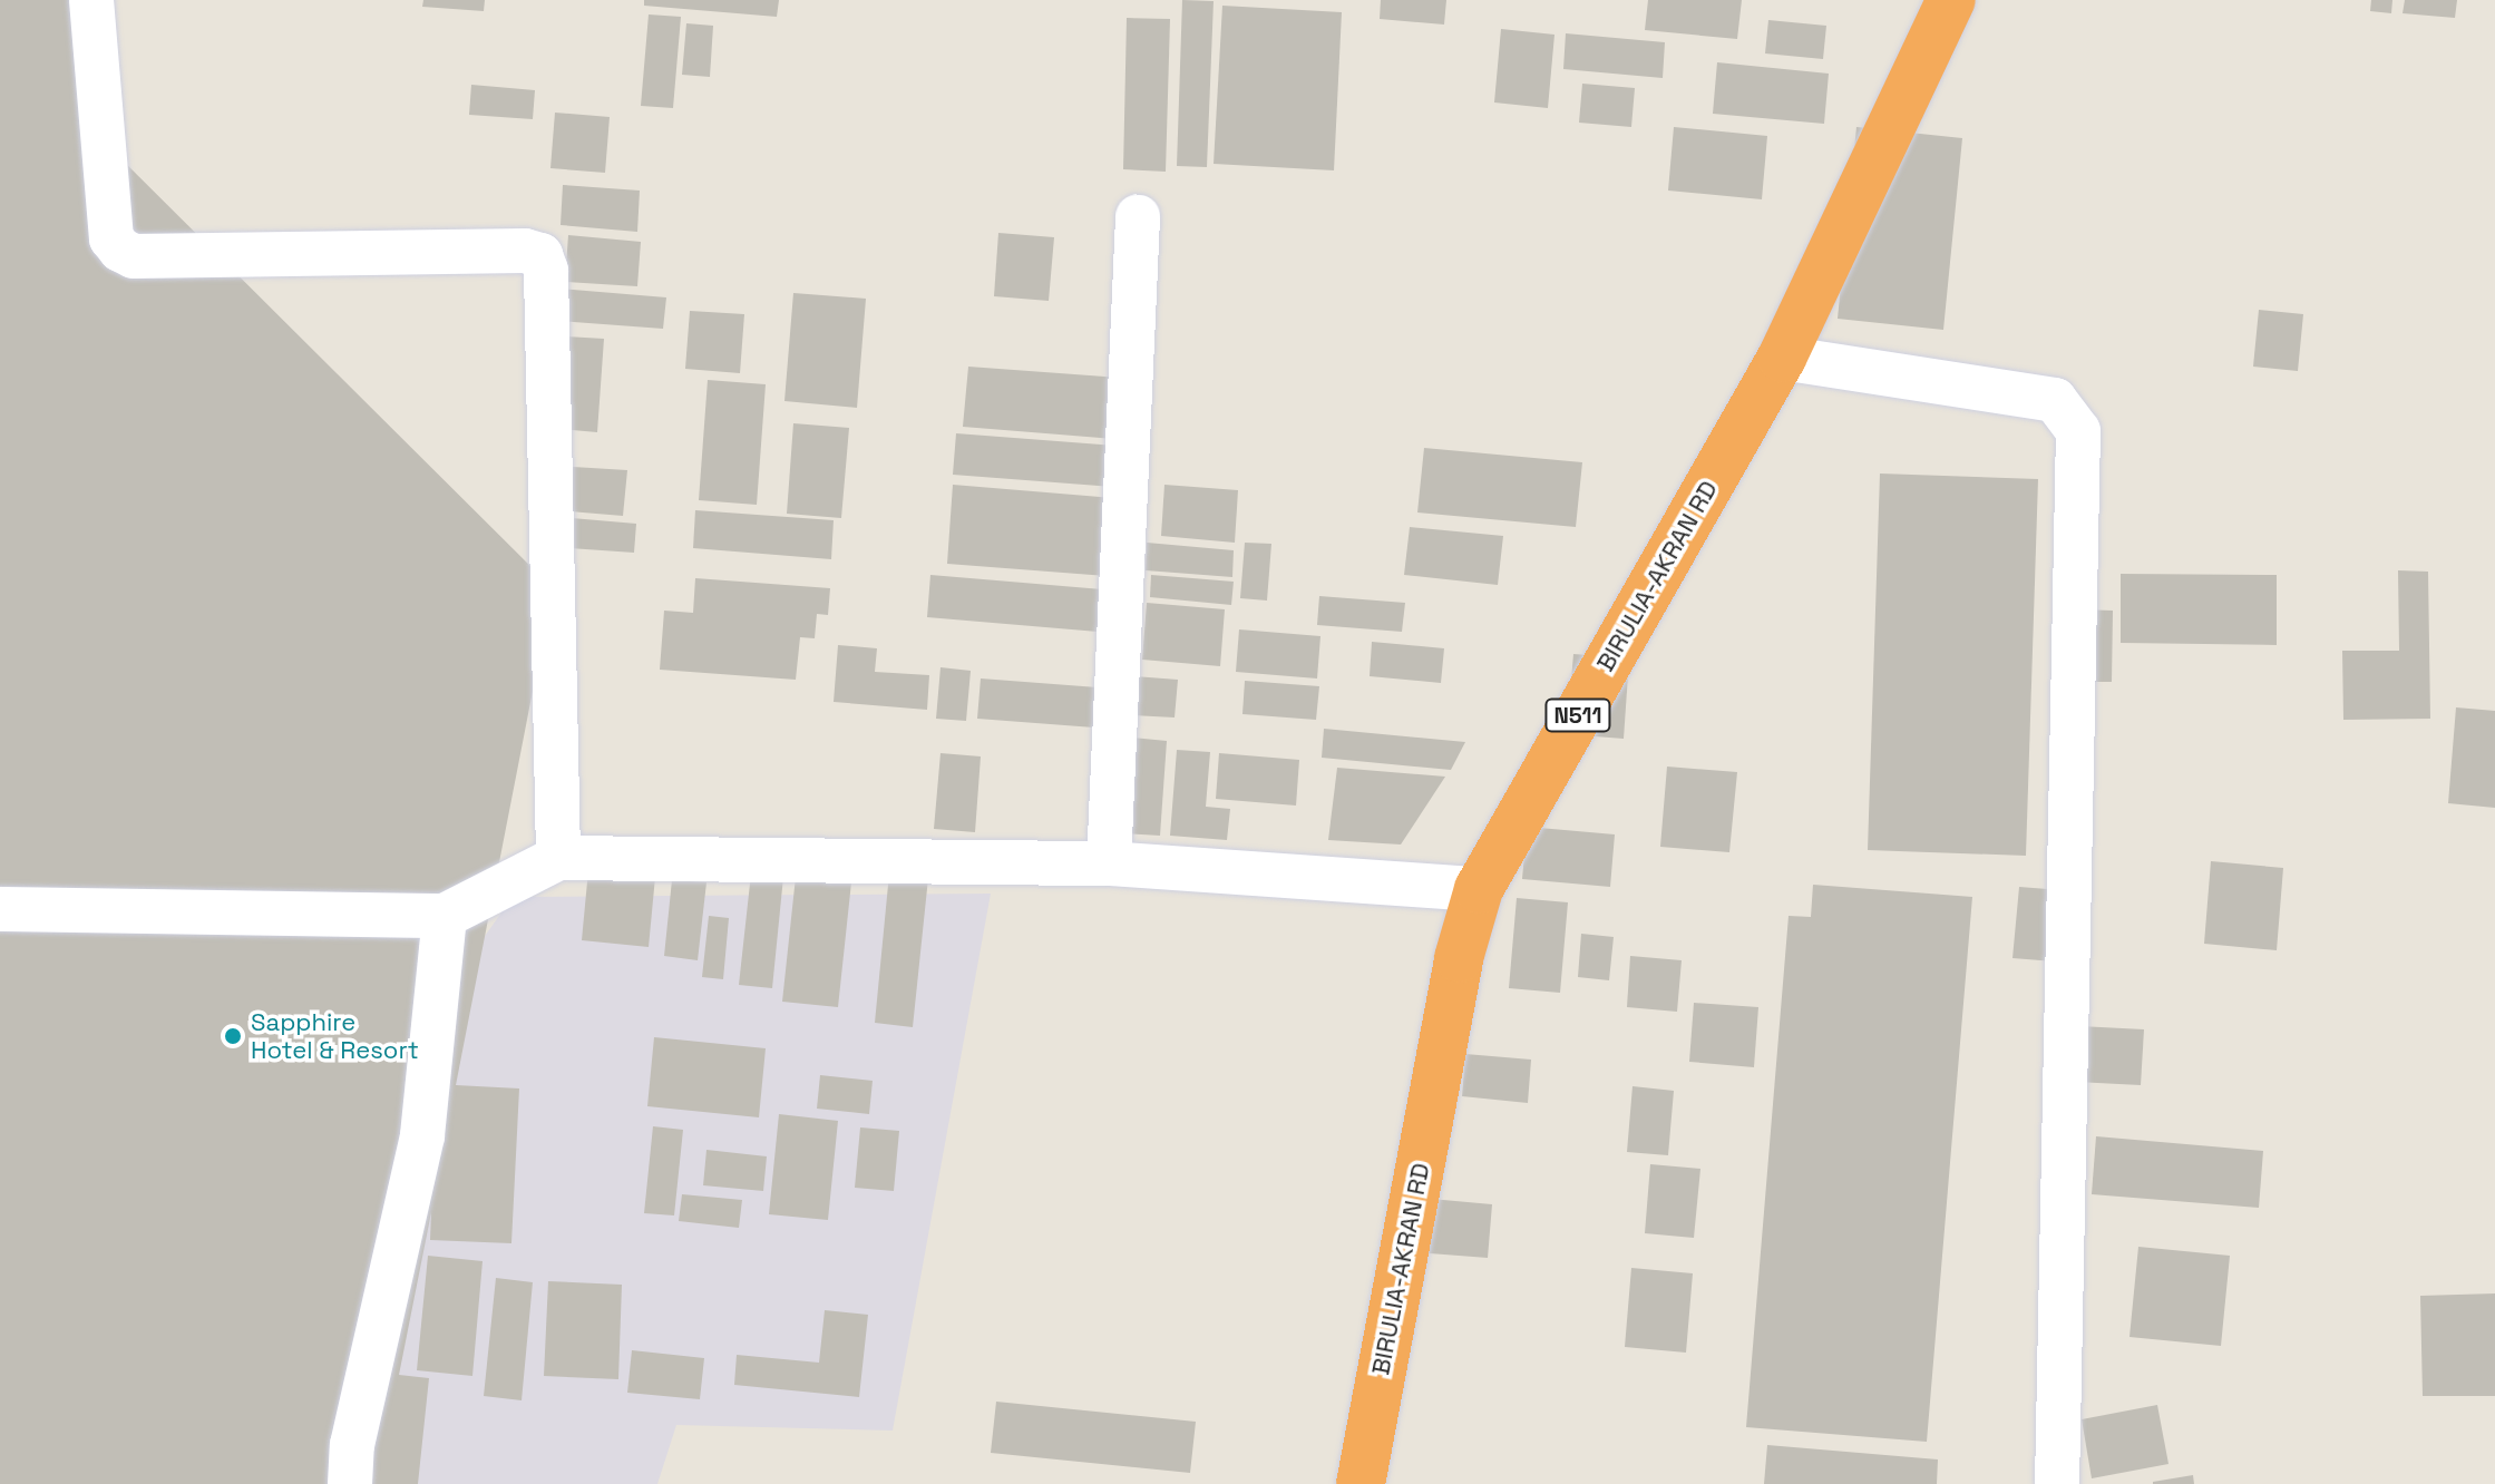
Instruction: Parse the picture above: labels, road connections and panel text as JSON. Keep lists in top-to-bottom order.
{
  "streets": {
    "highway": ["BIRULIA-AKRAN RD", "N511"]
  },
  "places": ["Sapphire Hotel & Resort"]
}
